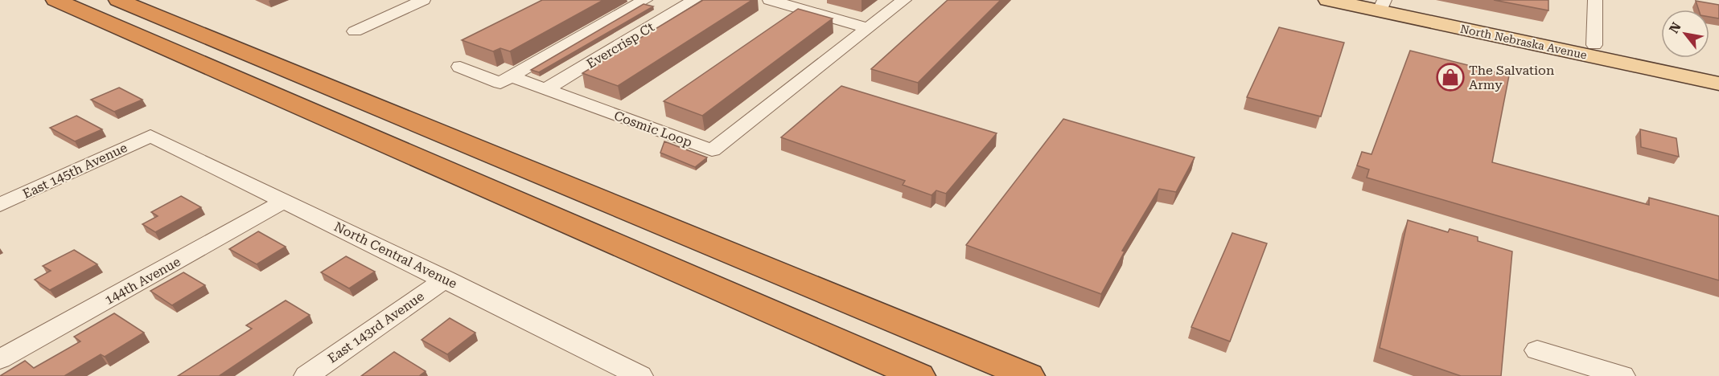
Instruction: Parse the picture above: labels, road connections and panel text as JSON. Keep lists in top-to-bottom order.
{
  "streets": {
    "main road": ["North Nebraska Avenue"],
    "street": [
      "Evercrisp Ct",
      "Cosmic Loop",
      "East 145th Avenue",
      "North Central Avenue",
      "144th Avenue",
      "East 143rd Avenue"
    ]
  },
  "crossings": [
    ["Evercrisp Ct", "Cosmic Loop"],
    ["East 145th Avenue", "North Central Avenue"],
    ["North Central Avenue", "144th Avenue"],
    ["North Central Avenue", "East 143rd Avenue"]
  ],
  "places": {
    "shop": ["The Salvation Army"]
  },
  "north": "top left"
}
